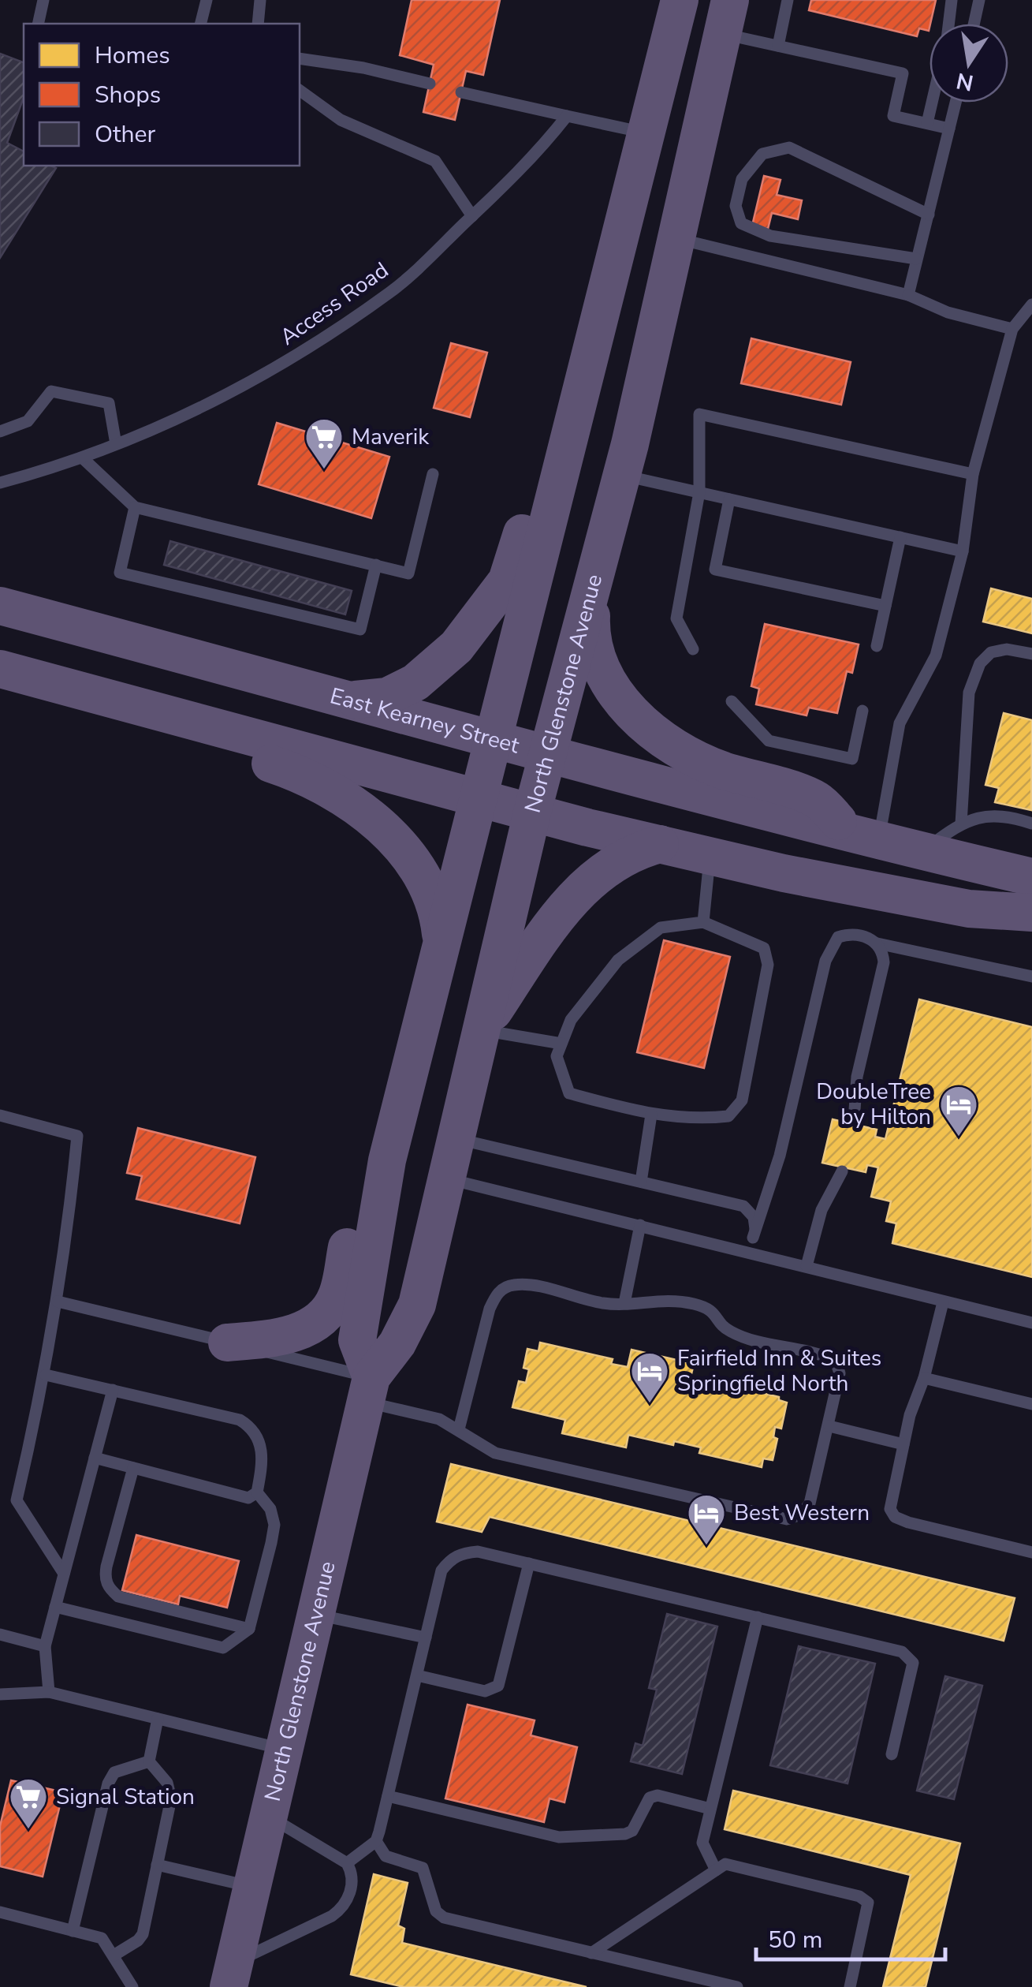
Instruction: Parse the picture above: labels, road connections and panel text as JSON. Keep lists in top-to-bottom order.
{
  "streets": {
    "main road": ["North Glenstone Avenue", "East Kearney Street"],
    "lane": ["Access Road"]
  },
  "crossings": [
    ["North Glenstone Avenue", "East Kearney Street"]
  ],
  "places": {
    "supermarket": ["Maverik", "Signal Station"],
    "hotel": ["DoubleTree by Hilton", "Fairfield Inn & Suites Springfield North", "Best Western"]
  },
  "legend": ["Homes", "Shops", "Other"],
  "scale_bar": "50 m",
  "north": "bottom"
}
